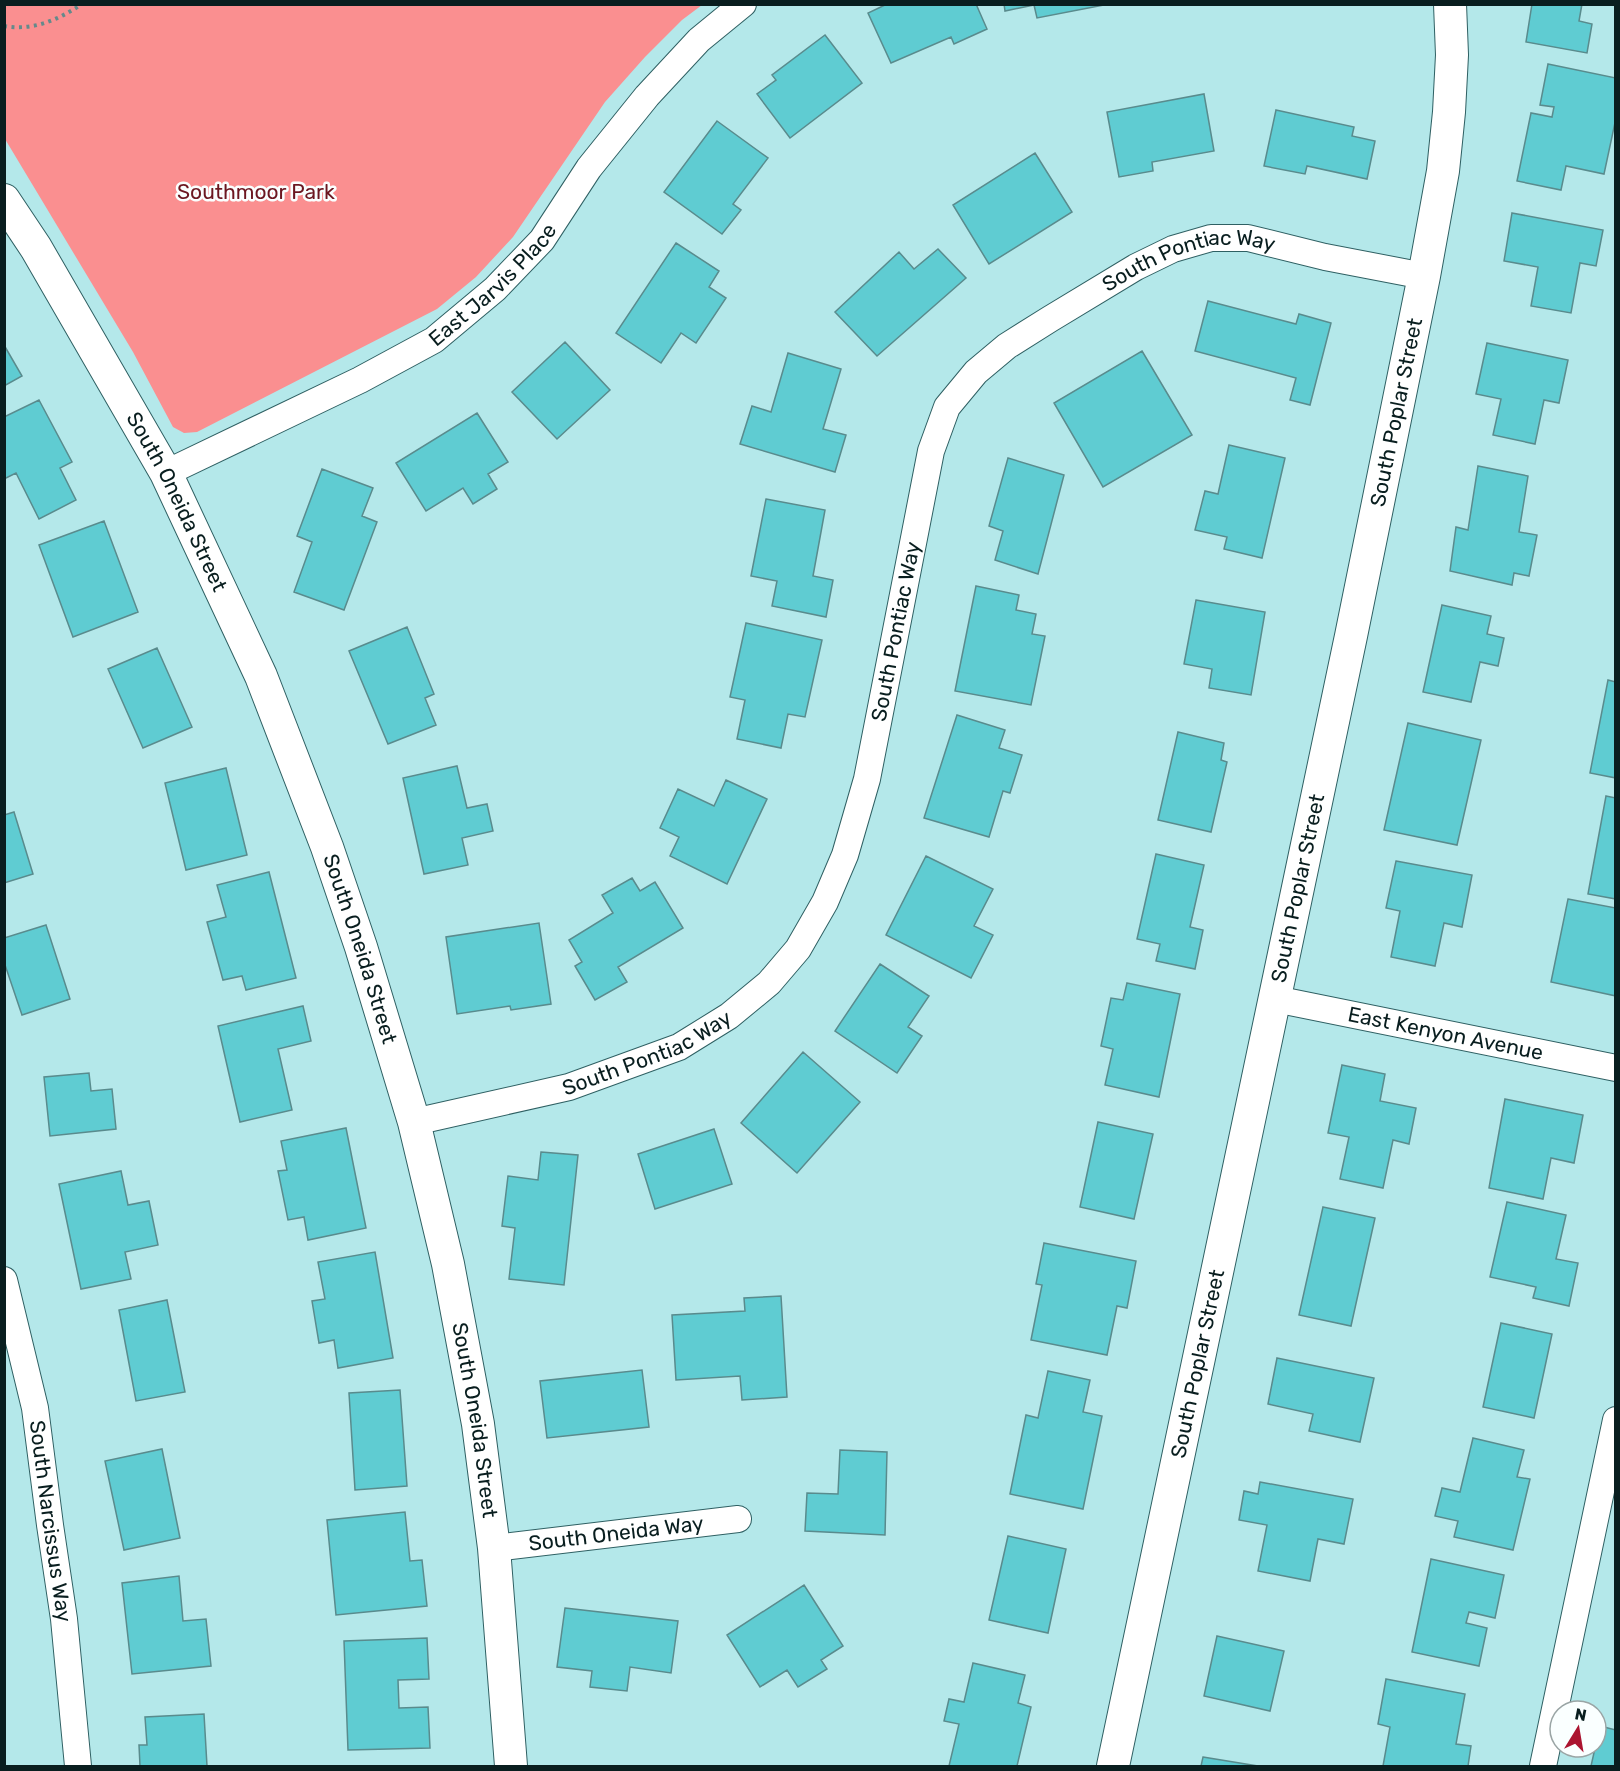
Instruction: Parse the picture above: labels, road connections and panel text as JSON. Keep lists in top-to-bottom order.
{
  "streets": {
    "street": [
      "South Pontiac Way",
      "East Jarvis Place",
      "South Poplar Street",
      "South Oneida Street",
      "East Kenyon Avenue",
      "South Narcissus Way",
      "South Oneida Way"
    ]
  },
  "crossings": [
    ["South Pontiac Way", "South Poplar Street"],
    ["South Pontiac Way", "South Oneida Street"],
    ["East Jarvis Place", "South Oneida Street"],
    ["South Poplar Street", "East Kenyon Avenue"],
    ["South Oneida Street", "South Oneida Way"]
  ],
  "parks": ["Southmoor Park"],
  "north": "top"
}
